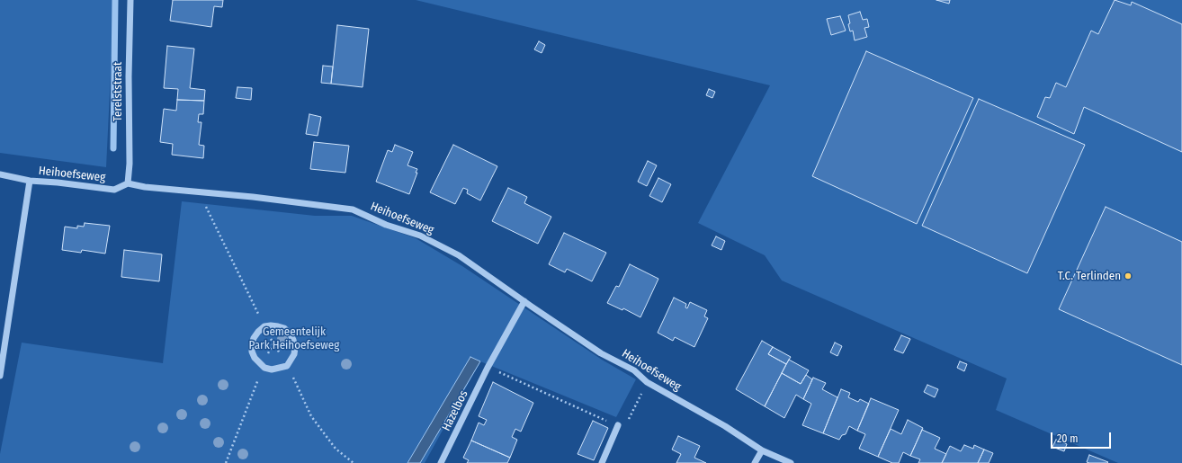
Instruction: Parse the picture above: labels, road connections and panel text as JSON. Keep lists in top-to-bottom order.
{
  "streets": {
    "street": ["Terelststraat", "Heihoefseweg", "Hazelbos"]
  },
  "crossings": [
    ["Terelststraat", "Heihoefseweg"],
    ["Heihoefseweg", "Hazelbos"]
  ],
  "parks": ["Gemeentelijk Park Heihoefseweg"],
  "places": ["T.C. Terlinden"],
  "scale_bar": "20 m"
}
